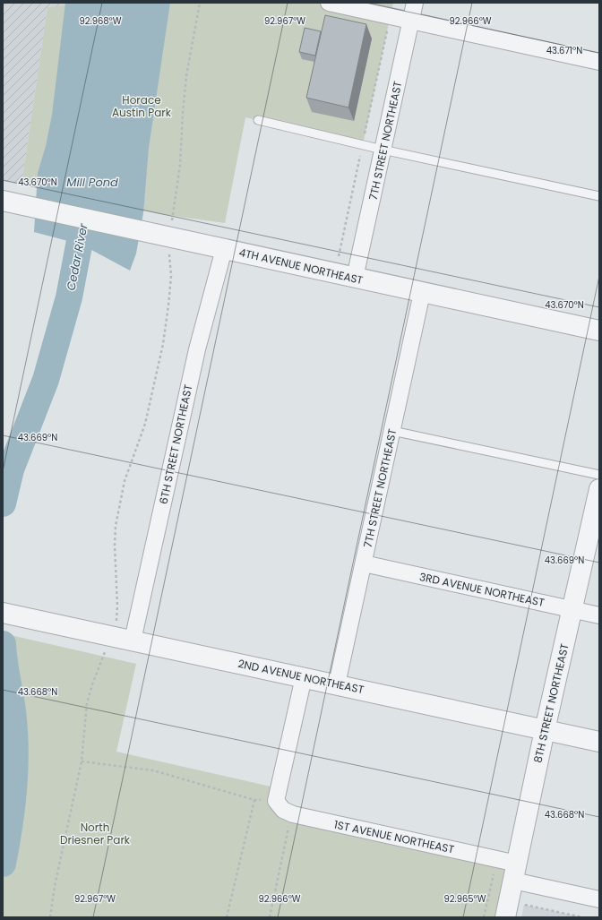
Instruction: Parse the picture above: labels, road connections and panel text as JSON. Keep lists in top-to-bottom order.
{
  "streets": {
    "street": [
      "7TH STREET NORTHEAST",
      "4TH AVENUE NORTHEAST",
      "6TH STREET NORTHEAST",
      "3RD AVENUE NORTHEAST",
      "2ND AVENUE NORTHEAST",
      "8TH STREET NORTHEAST",
      "1ST AVENUE NORTHEAST"
    ]
  },
  "crossings": [
    ["7TH STREET NORTHEAST", "4TH AVENUE NORTHEAST"],
    ["7TH STREET NORTHEAST", "3RD AVENUE NORTHEAST"],
    ["7TH STREET NORTHEAST", "2ND AVENUE NORTHEAST"],
    ["4TH AVENUE NORTHEAST", "6TH STREET NORTHEAST"],
    ["6TH STREET NORTHEAST", "2ND AVENUE NORTHEAST"],
    ["3RD AVENUE NORTHEAST", "8TH STREET NORTHEAST"],
    ["2ND AVENUE NORTHEAST", "8TH STREET NORTHEAST"],
    ["2ND AVENUE NORTHEAST", "1ST AVENUE NORTHEAST"],
    ["8TH STREET NORTHEAST", "1ST AVENUE NORTHEAST"]
  ],
  "water": ["Mill Pond", "Cedar River"],
  "parks": ["Horace Austin Park", "North Driesner Park"],
  "coordinates": [
    "92.968°W",
    "92.967°W",
    "92.966°W",
    "43.671°N",
    "43.670°N",
    "43.669°N",
    "43.668°N",
    "92.965°W"
  ]
}
